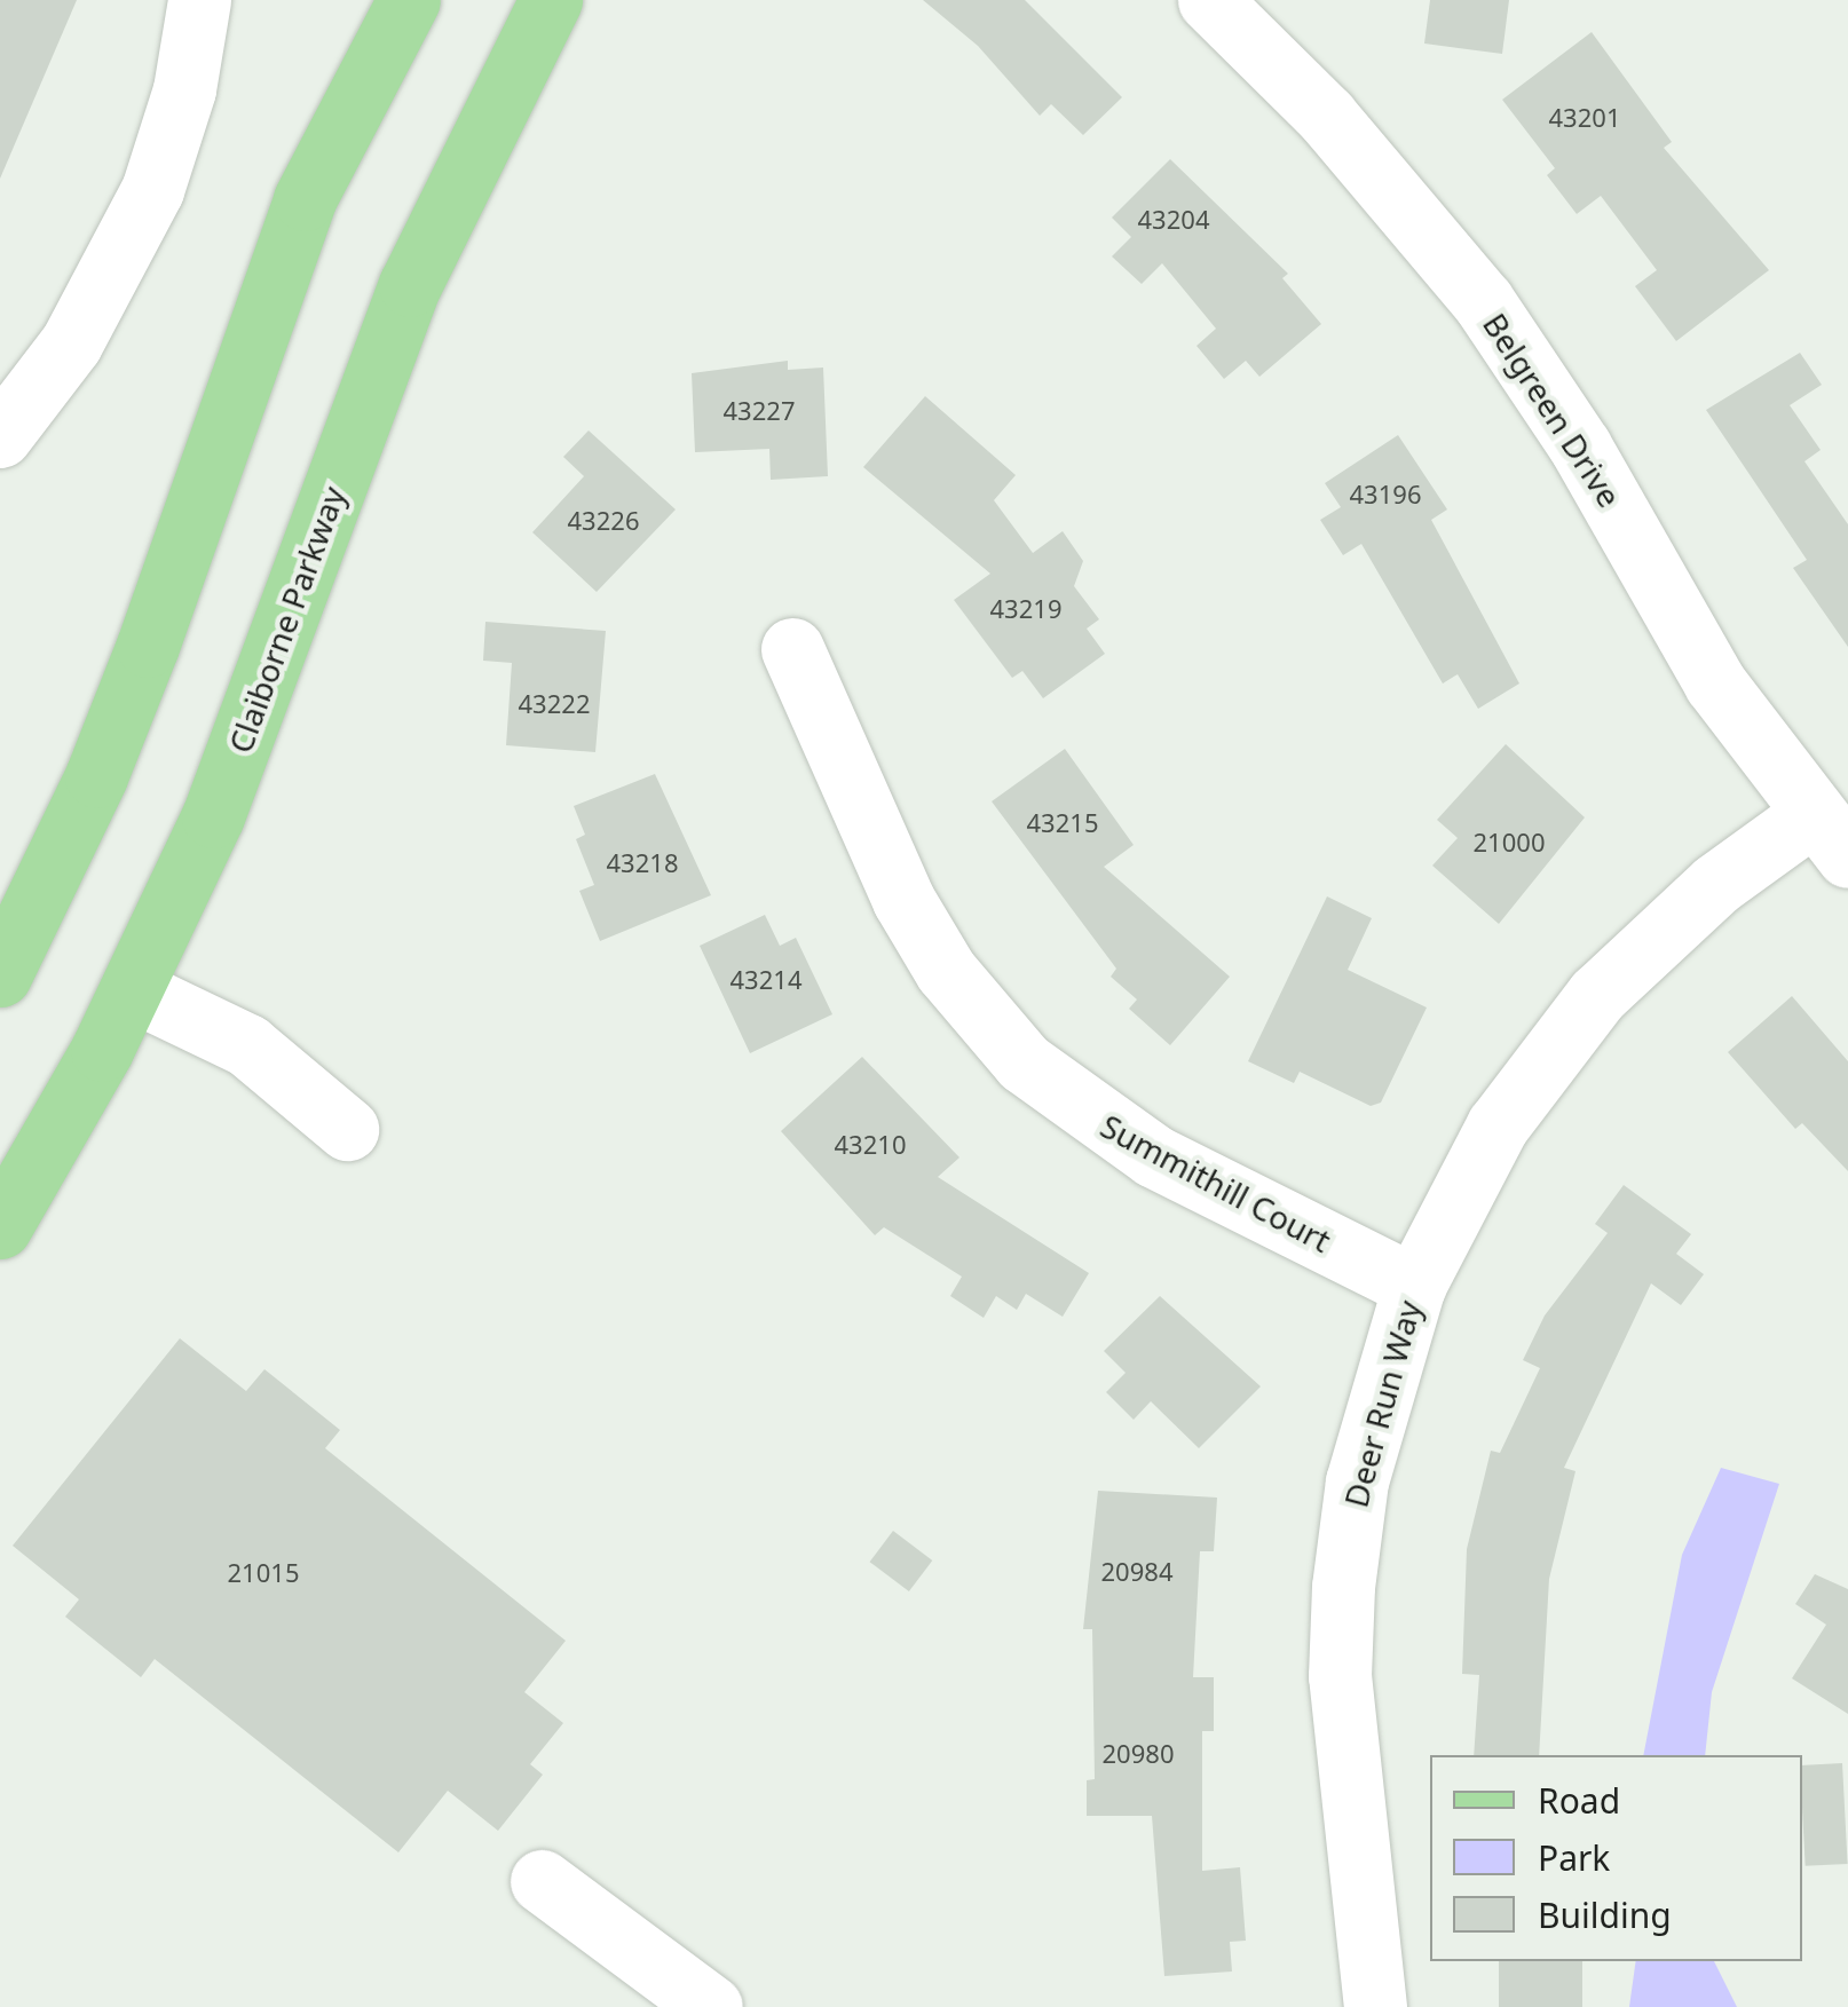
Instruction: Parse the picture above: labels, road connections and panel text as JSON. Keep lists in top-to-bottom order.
{
  "streets": {
    "main road": ["Claiborne Parkway"],
    "street": ["Belgreen Drive", "Summithill Court", "Deer Run Way"]
  },
  "crossings": [
    ["Belgreen Drive", "Deer Run Way"],
    ["Summithill Court", "Deer Run Way"]
  ],
  "house_numbers": [
    "43201",
    "43204",
    "43227",
    "43196",
    "43226",
    "43219",
    "43222",
    "43215",
    "21000",
    "43218",
    "43214",
    "43210",
    "20984",
    "21015",
    "20980"
  ],
  "legend": ["Road", "Park", "Building"]
}
